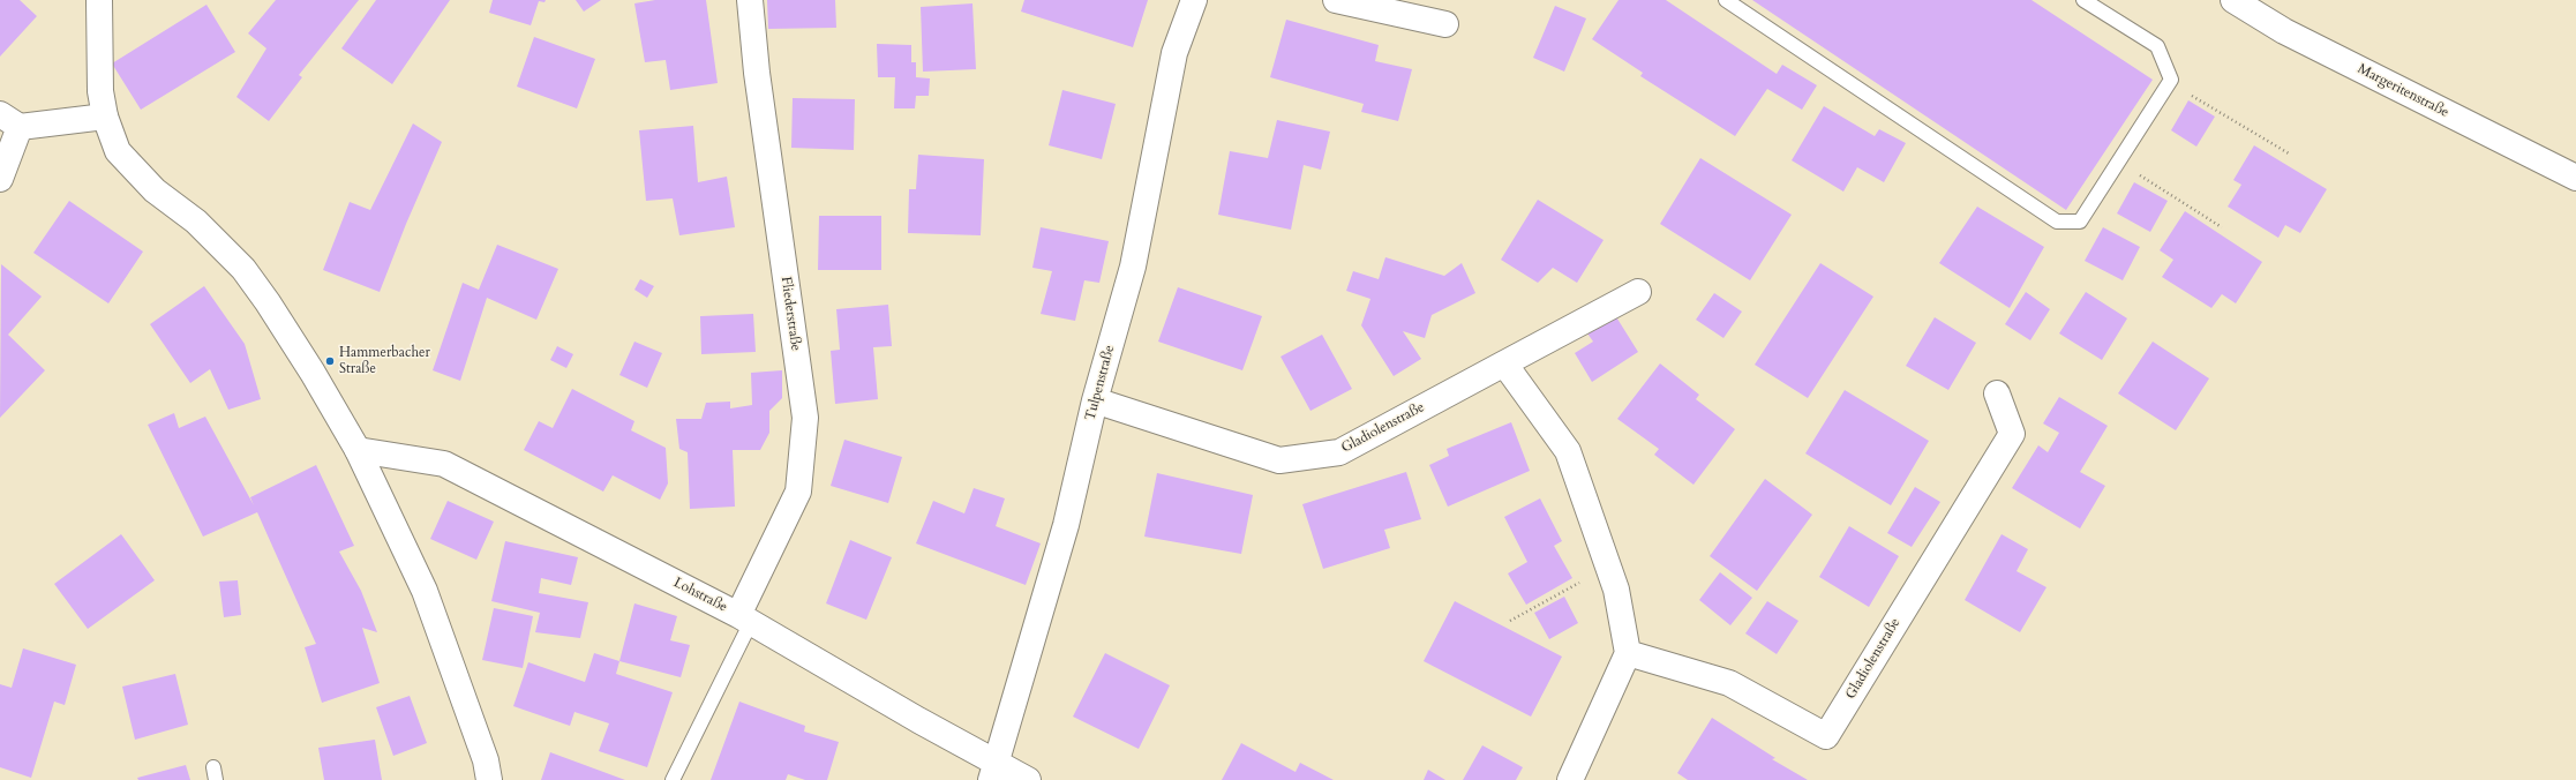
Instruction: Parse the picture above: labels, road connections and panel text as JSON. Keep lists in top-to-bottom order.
{
  "streets": {
    "street": [
      "Margeritenstraße",
      "Fliederstraße",
      "Tulpenstraße",
      "Gladiolenstraße",
      "Lohstraße"
    ]
  },
  "crossings": [
    ["Fliederstraße", "Lohstraße"],
    ["Tulpenstraße", "Gladiolenstraße"],
    ["Tulpenstraße", "Lohstraße"]
  ],
  "places": ["Hammerbacher Straße"]
}
